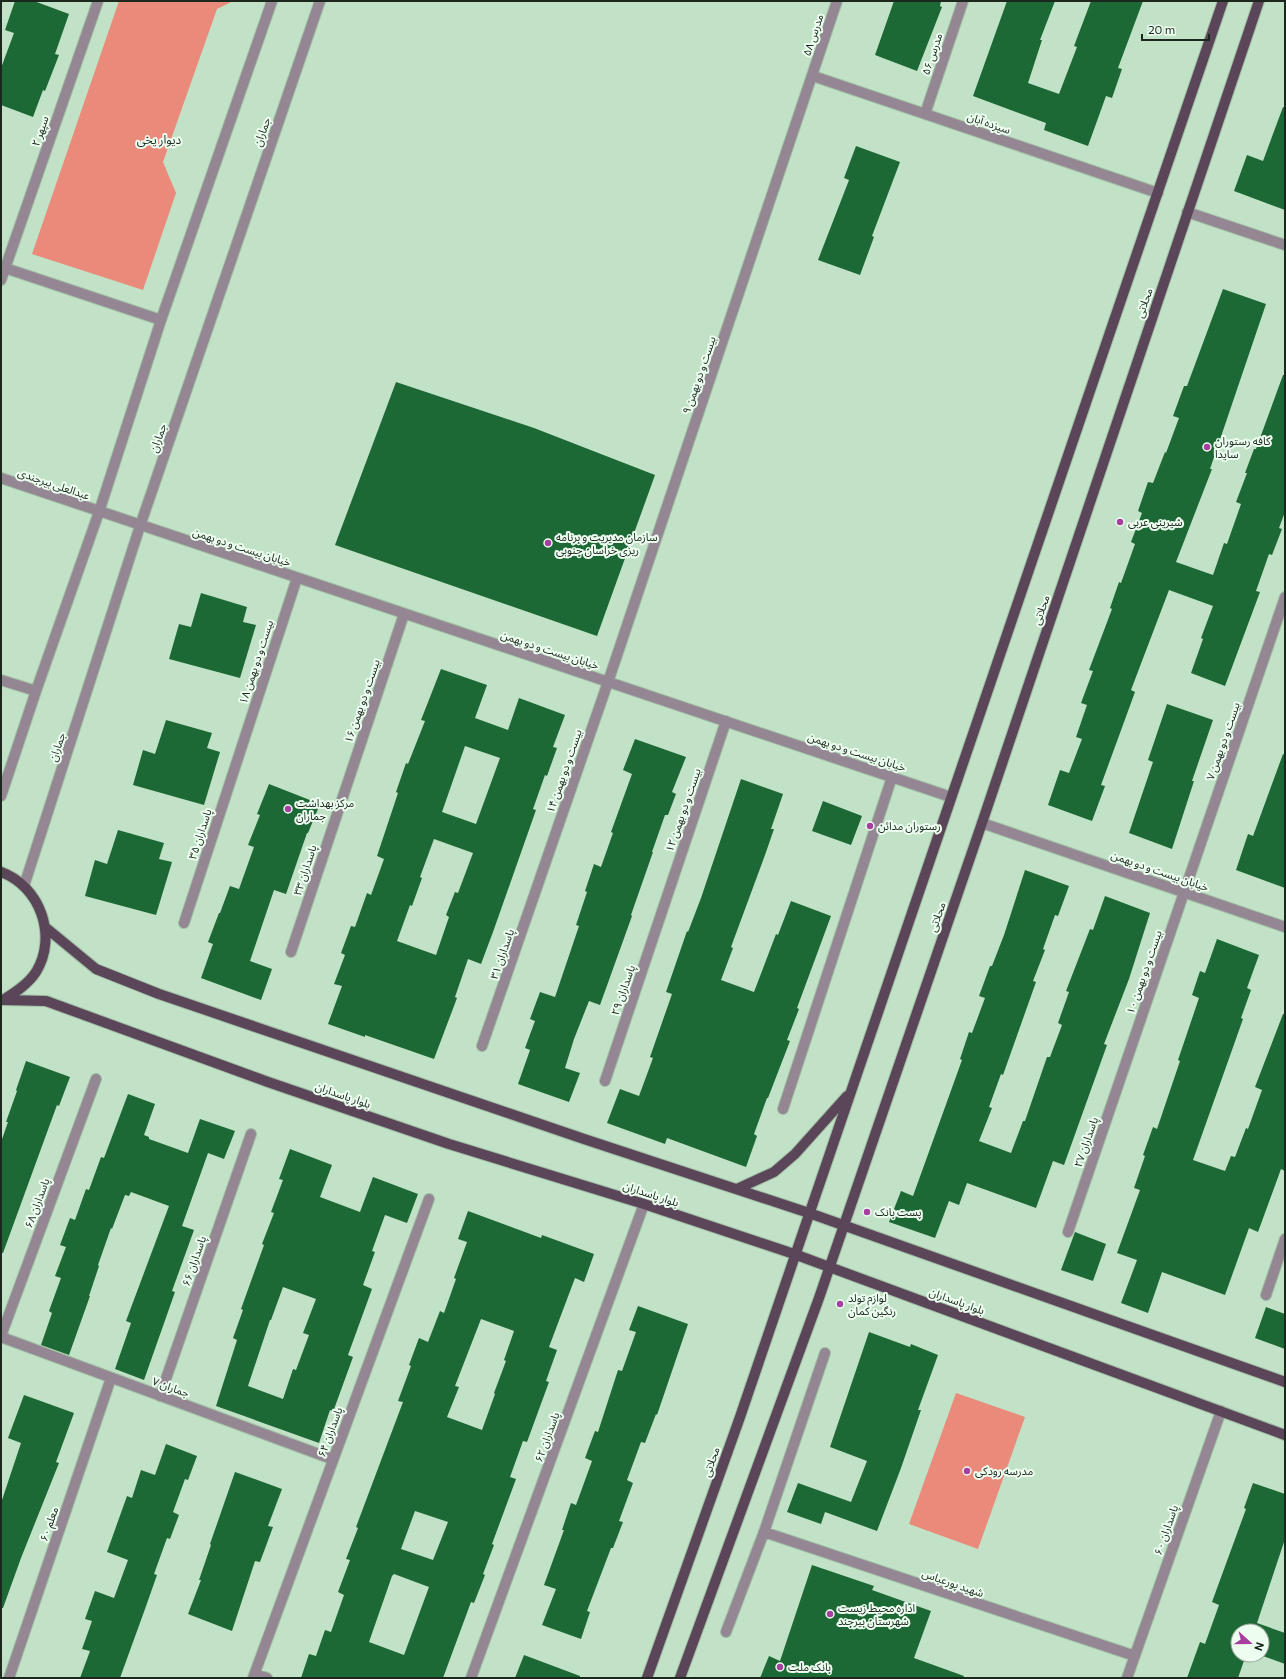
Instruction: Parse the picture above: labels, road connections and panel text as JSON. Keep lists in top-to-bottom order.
{
  "streets": {
    "main road": ["محلاتی", "بلوار پاسداران"],
    "street": [
      "مدرس ۵۸",
      "مدرس ۵۶",
      "سیزده آبان",
      "سپهر ۲",
      "جماران",
      "بیست و دو بهمن ۹",
      "عبدالعلی بیرجندی",
      "خیابان بیست و دو بهمن",
      "بیست و دو بهمن ۱۸",
      "بیست و دو بهمن ۱۶",
      "بیست و دو بهمن ۷",
      "بیست و دو بهمن ۱۴",
      "بیست و دو بهمن ۱۲",
      "پاسداران ۳۵",
      "پاسداران ۳۳",
      "پاسداران ۳۱",
      "بیست و دو بهمن ۱۰",
      "پاسداران ۲۹",
      "پاسداران ۲۷",
      "پاسداران ۶۸",
      "پاسداران ۶۶",
      "جماران ۷",
      "پاسداران ۶۴",
      "پاسداران ۶۲",
      "معلم ۶۰",
      "پاسداران ۶۰",
      "شهید پورعباس"
    ]
  },
  "crossings": [
    ["مدرس ۵۸", "سیزده آبان"],
    ["مدرس ۵۸", "بیست و دو بهمن ۹"],
    ["مدرس ۵۶", "سیزده آبان"],
    ["سیزده آبان", "محلاتی"],
    ["سیزده آبان", "بیست و دو بهمن ۹"],
    ["جماران", "عبدالعلی بیرجندی"],
    ["جماران", "خیابان بیست و دو بهمن"],
    ["محلاتی", "خیابان بیست و دو بهمن"],
    ["محلاتی", "بلوار پاسداران"],
    ["بیست و دو بهمن ۹", "خیابان بیست و دو بهمن"],
    ["بیست و دو بهمن ۹", "بیست و دو بهمن ۱۴"],
    ["عبدالعلی بیرجندی", "خیابان بیست و دو بهمن"],
    ["خیابان بیست و دو بهمن", "بیست و دو بهمن ۱۸"],
    ["خیابان بیست و دو بهمن", "بیست و دو بهمن ۱۶"],
    ["خیابان بیست و دو بهمن", "بیست و دو بهمن ۷"],
    ["خیابان بیست و دو بهمن", "بیست و دو بهمن ۱۴"],
    ["خیابان بیست و دو بهمن", "بیست و دو بهمن ۱۲"],
    ["خیابان بیست و دو بهمن", "بیست و دو بهمن ۱۰"],
    ["بیست و دو بهمن ۱۸", "پاسداران ۳۵"],
    ["بیست و دو بهمن ۱۶", "پاسداران ۳۳"],
    ["بیست و دو بهمن ۷", "بیست و دو بهمن ۱۰"],
    ["بیست و دو بهمن ۱۴", "پاسداران ۳۱"],
    ["بیست و دو بهمن ۱۲", "پاسداران ۲۹"],
    ["بیست و دو بهمن ۱۰", "پاسداران ۲۷"],
    ["بلوار پاسداران", "پاسداران ۶۲"],
    ["بلوار پاسداران", "پاسداران ۶۰"],
    ["پاسداران ۶۸", "جماران ۷"],
    ["پاسداران ۶۶", "جماران ۷"],
    ["جماران ۷", "پاسداران ۶۴"],
    ["جماران ۷", "معلم ۶۰"],
    ["پاسداران ۶۰", "شهید پورعباس"]
  ],
  "districts": ["دیوار یخی"],
  "places": [
    "کافه رستوران سایدا",
    "شیرینی عربی",
    "سازمان مدیریت و برنامه ریزی خراسان جنوبی",
    "مرکز بهداشت جماران",
    "رستوران مدائن",
    "پست بانک",
    "لوازم تولد رنگین کمان",
    "مدرسه رودکی",
    "اداره محیط زیست شهرستان بیرجند",
    "بانک ملت"
  ],
  "scale_bar": "20 m",
  "north": "right"
}
